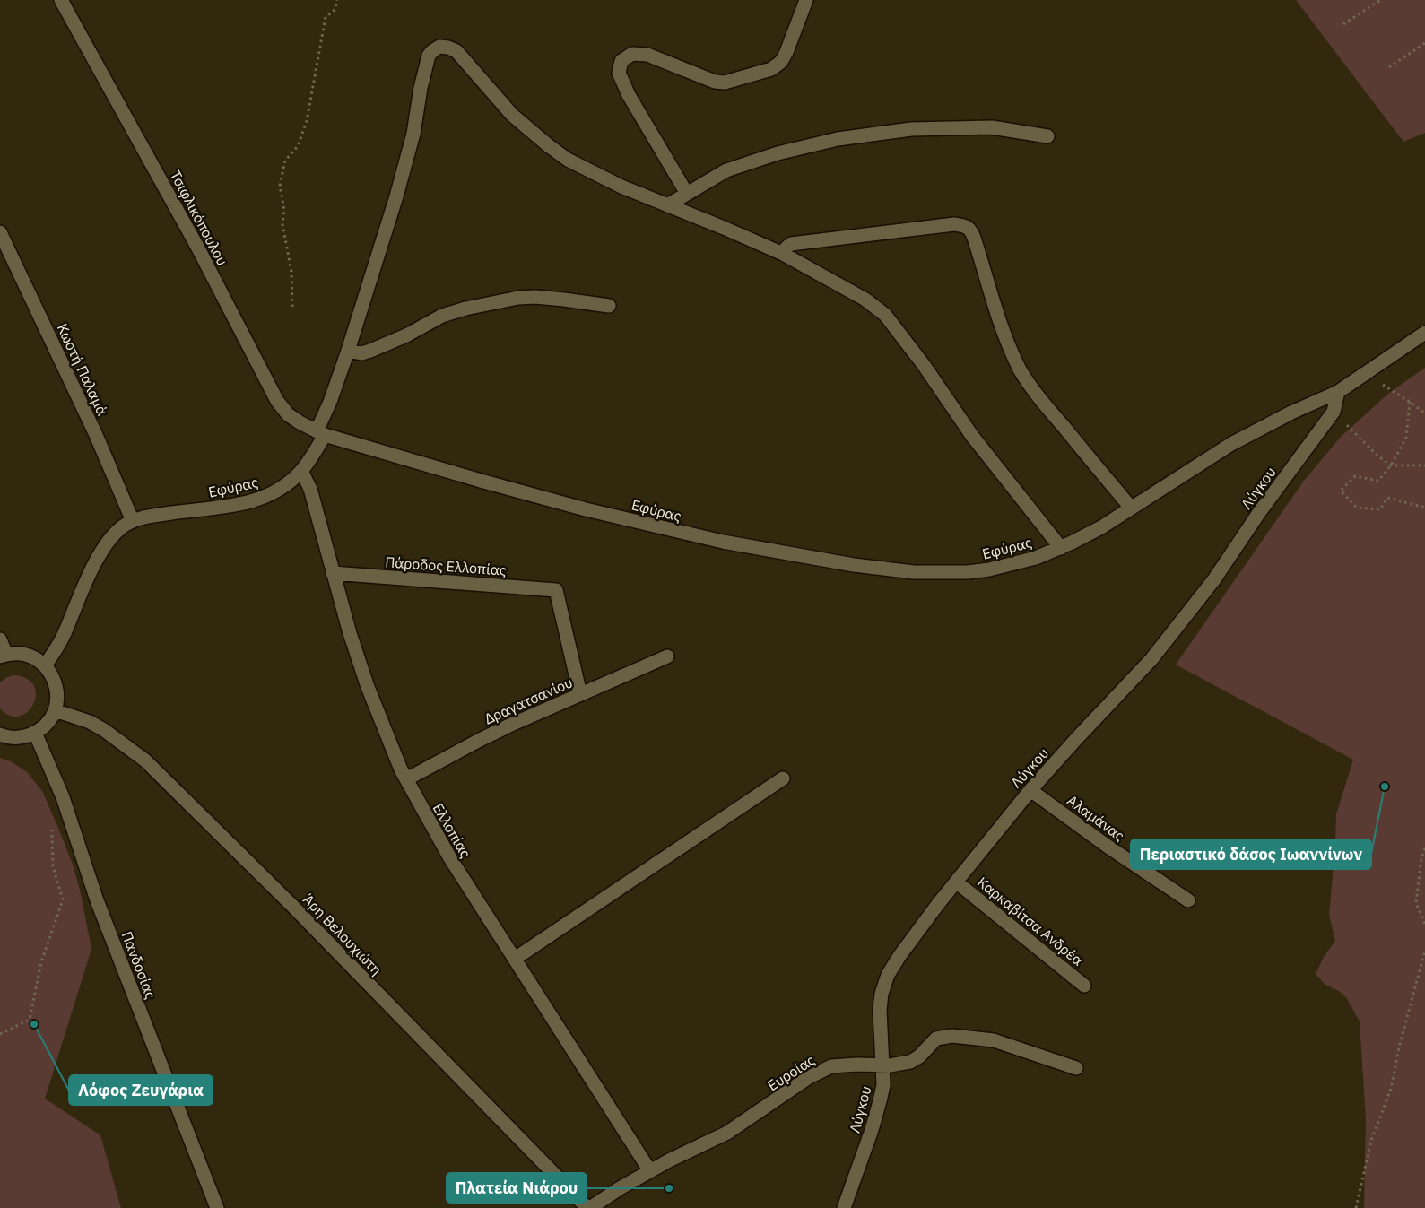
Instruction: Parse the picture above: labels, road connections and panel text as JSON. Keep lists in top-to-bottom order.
{
  "streets": {
    "street": [
      "Τσιφλικόπουλου",
      "Κωστή Παλαμά",
      "Εφύρας",
      "Λύγκου",
      "Πάροδος Ελλοπίας",
      "Δραγατσανίου",
      "Αλαμάνας",
      "Ελλοπίας",
      "Καρκαβίτσα Ανδρέα",
      "Άρη Βελουχιώτη",
      "Πανδοσίας",
      "Ευροίας"
    ]
  },
  "crossings": [
    ["Τσιφλικόπουλου", "Εφύρας"],
    ["Κωστή Παλαμά", "Εφύρας"],
    ["Εφύρας", "Λύγκου"],
    ["Εφύρας", "Ελλοπίας"],
    ["Λύγκου", "Αλαμάνας"],
    ["Λύγκου", "Καρκαβίτσα Ανδρέα"],
    ["Λύγκου", "Ευροίας"],
    ["Πάροδος Ελλοπίας", "Δραγατσανίου"],
    ["Πάροδος Ελλοπίας", "Ελλοπίας"],
    ["Δραγατσανίου", "Ελλοπίας"],
    ["Ελλοπίας", "Ευροίας"],
    ["Άρη Βελουχιώτη", "Ευροίας"]
  ],
  "places": ["Περιαστικό δάσος Ιωαννίνων", "Λόφος Ζευγάρια", "Πλατεία Νιάρου"]
}
